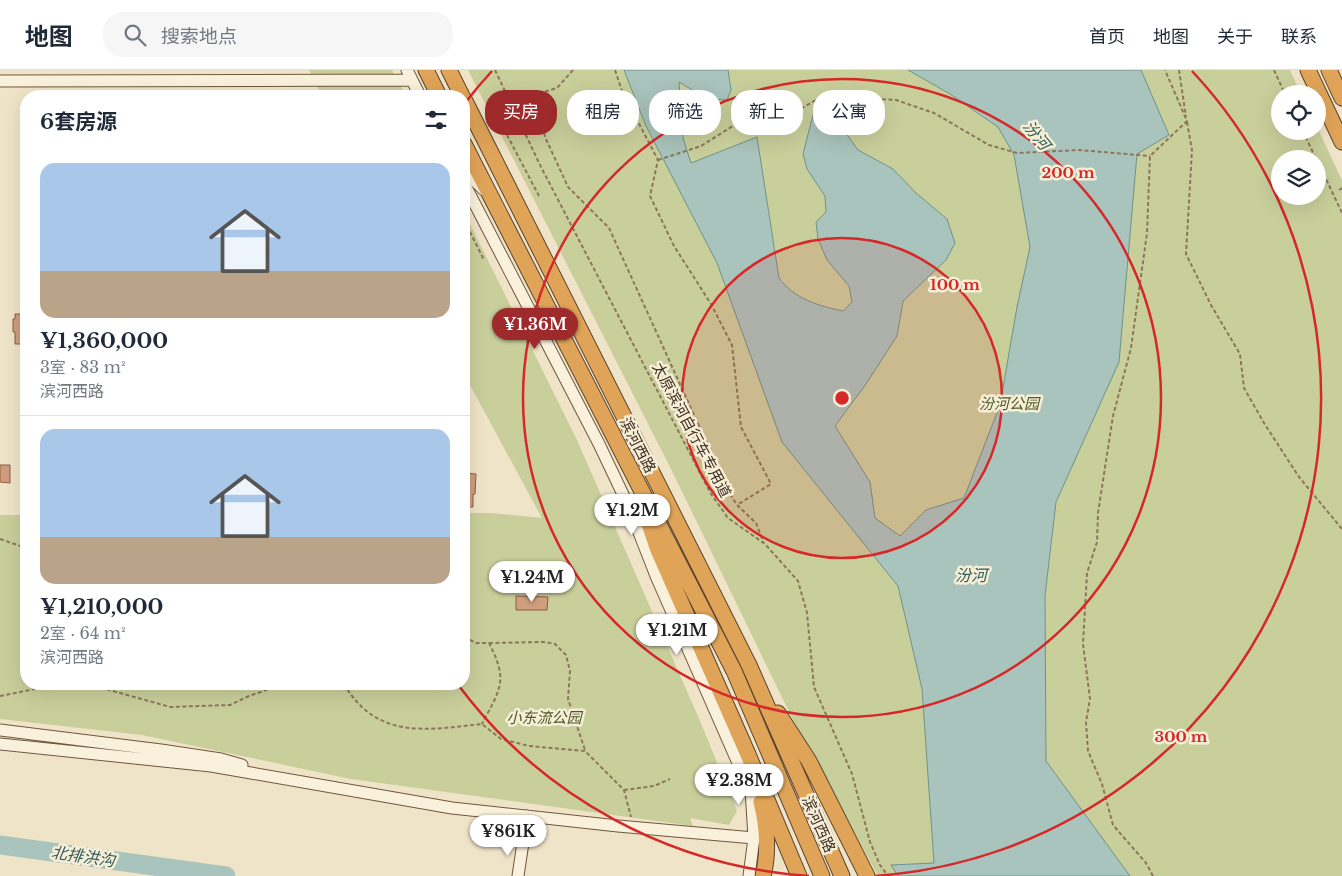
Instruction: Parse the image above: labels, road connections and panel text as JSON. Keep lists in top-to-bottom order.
{
  "streets": {
    "highway": ["滨河西路"],
    "path": ["太原滨河自行车专用道"]
  },
  "water": ["汾河", "北排洪沟"],
  "parks": ["汾河公园", "小东流公园"],
  "page": {
    "header": "地图",
    "search": "搜索地点",
    "nav": [
      "首页",
      "地图",
      "关于",
      "联系"
    ],
    "chip": [
      "买房",
      "租房",
      "筛选",
      "新上",
      "公寓"
    ],
    "heading": "6套房源",
    "list": [
      {
        "name": "¥1,360,000",
        "note": "3室 · 83 m² · 滨河西路"
      },
      {
        "name": "¥1,210,000",
        "note": "2室 · 64 m² · 滨河西路"
      }
    ],
    "price": [
      "¥1.36M",
      "¥1.2M",
      "¥1.24M",
      "¥1.21M",
      "¥2.38M",
      "¥861K"
    ]
  },
  "rings": ["200 m", "100 m", "300 m"]
}
